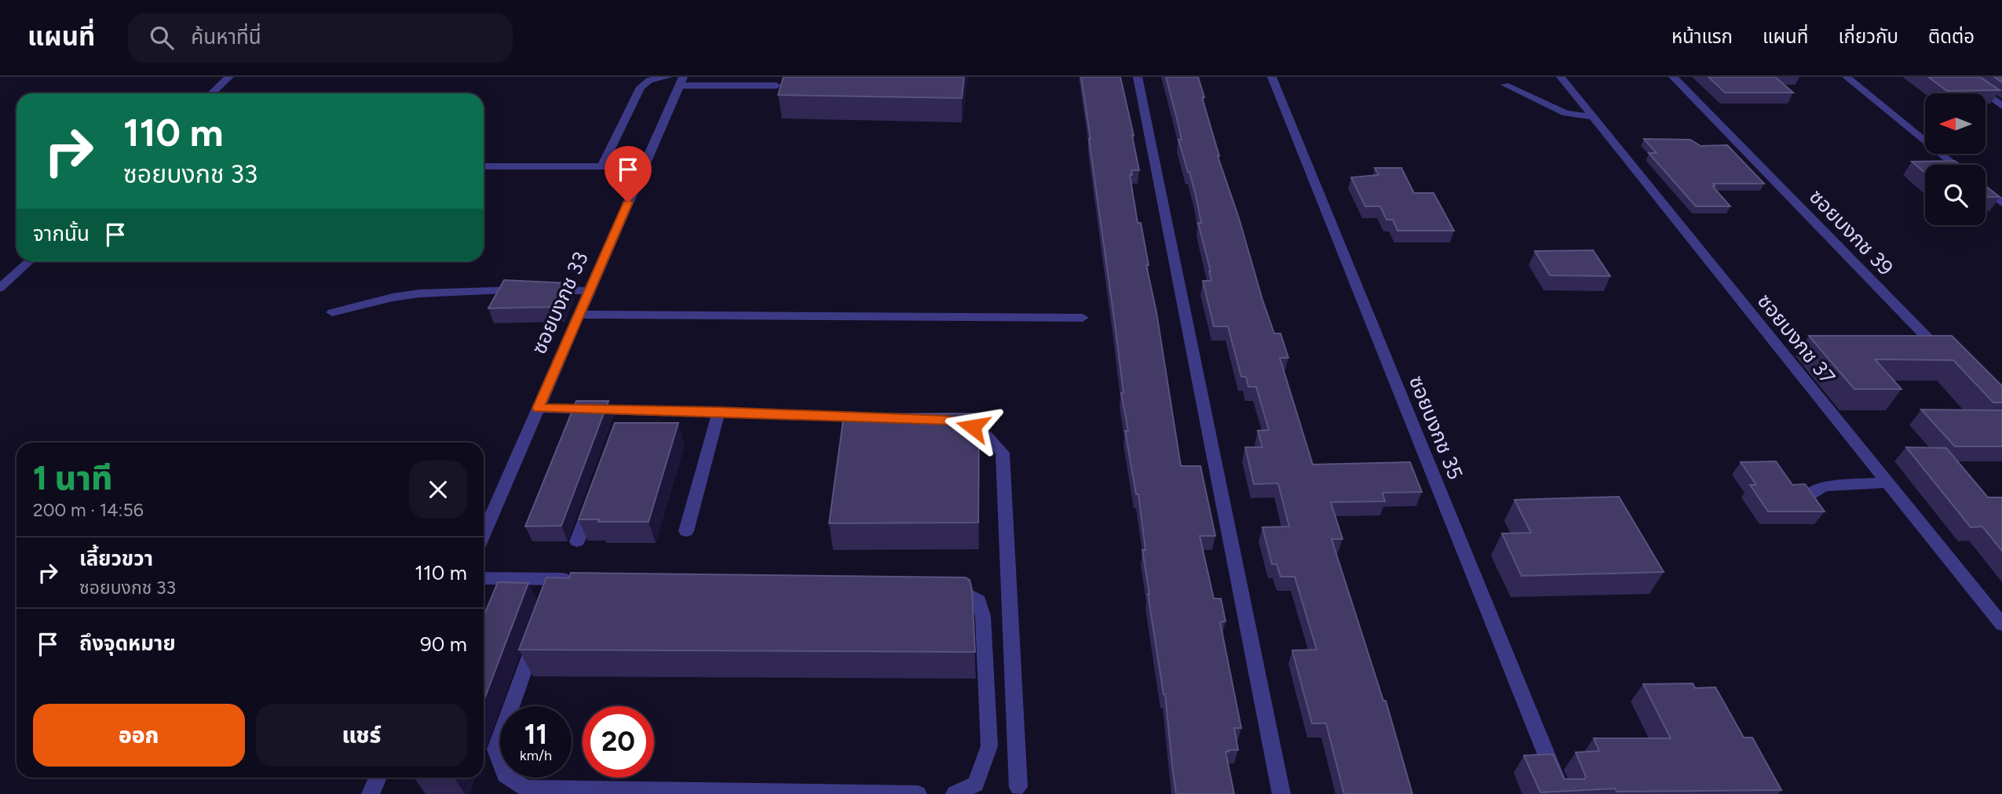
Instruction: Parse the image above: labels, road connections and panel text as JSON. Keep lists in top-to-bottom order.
{
  "streets": {
    "street": [
      "ซอยบงกช 39",
      "ซอยบงกช 33",
      "ซอยบงกช 37",
      "ซอยบงกช 35"
    ]
  },
  "north": "left",
  "page": {
    "header": "แผนที่",
    "search": "ค้นหาที่นี่",
    "nav": [
      "หน้าแรก",
      "แผนที่",
      "เกี่ยวกับ",
      "ติดต่อ"
    ],
    "turn": ["110 m", "ซอยบงกช 33"],
    "then": "จากนั้น",
    "heading": ["1 นาที", "200 m · 14:56"],
    "list": [
      {
        "name": "เลี้ยวขวา",
        "note": "ซอยบงกช 33",
        "value": "110 m"
      },
      {
        "name": "ถึงจุดหมาย",
        "value": "90 m"
      }
    ],
    "buttons": ["ออก", "แชร์"],
    "speed": "11 km/h",
    "limit": "20"
  }
}
